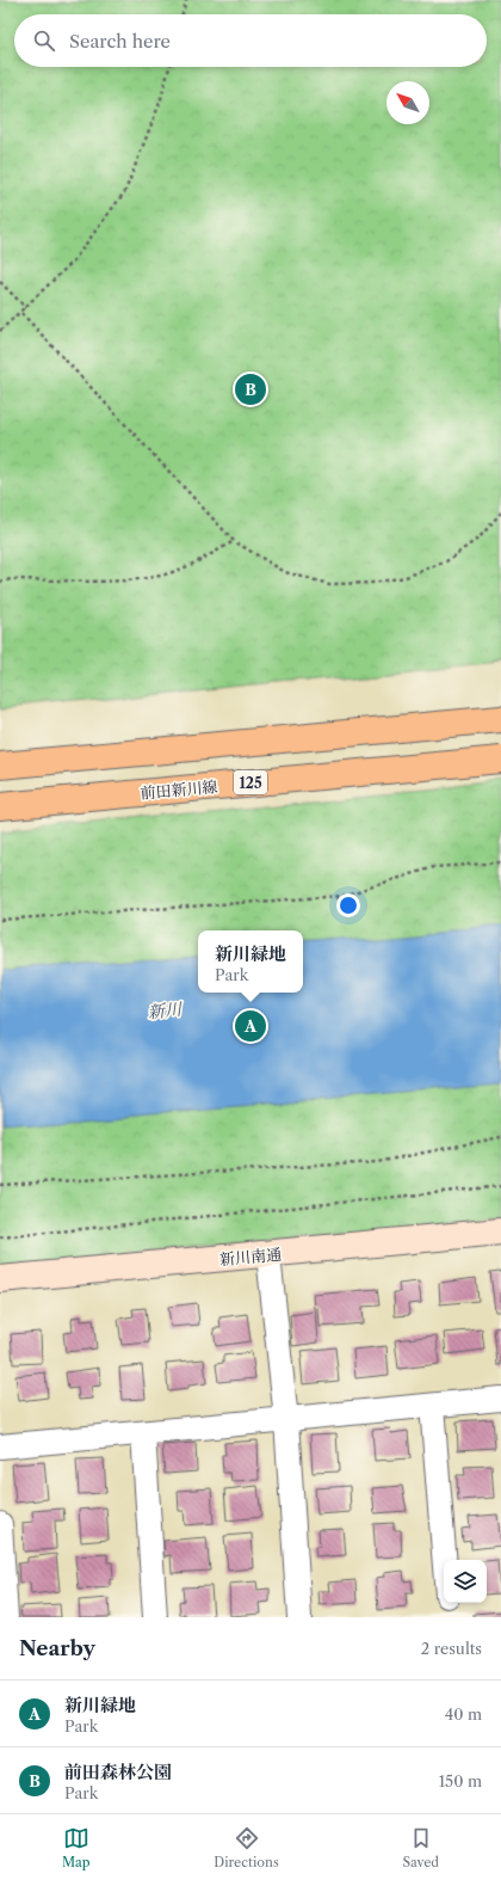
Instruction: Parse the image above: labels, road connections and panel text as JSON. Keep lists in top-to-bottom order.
{
  "streets": {
    "main road": ["125", "前田新川線"],
    "street": ["新川南通"]
  },
  "water": ["新川"],
  "north": "top left",
  "page": {
    "search": "Search here",
    "pins": ["B", "A"],
    "popup": ["新川緑地", "Park"],
    "heading": ["Nearby", "2 results"],
    "list": [
      {
        "mark": "A",
        "name": "新川緑地",
        "note": "Park",
        "value": "40 m"
      },
      {
        "mark": "B",
        "name": "前田森林公園",
        "note": "Park",
        "value": "150 m"
      }
    ],
    "nav": ["Map", "Directions", "Saved"]
  }
}
